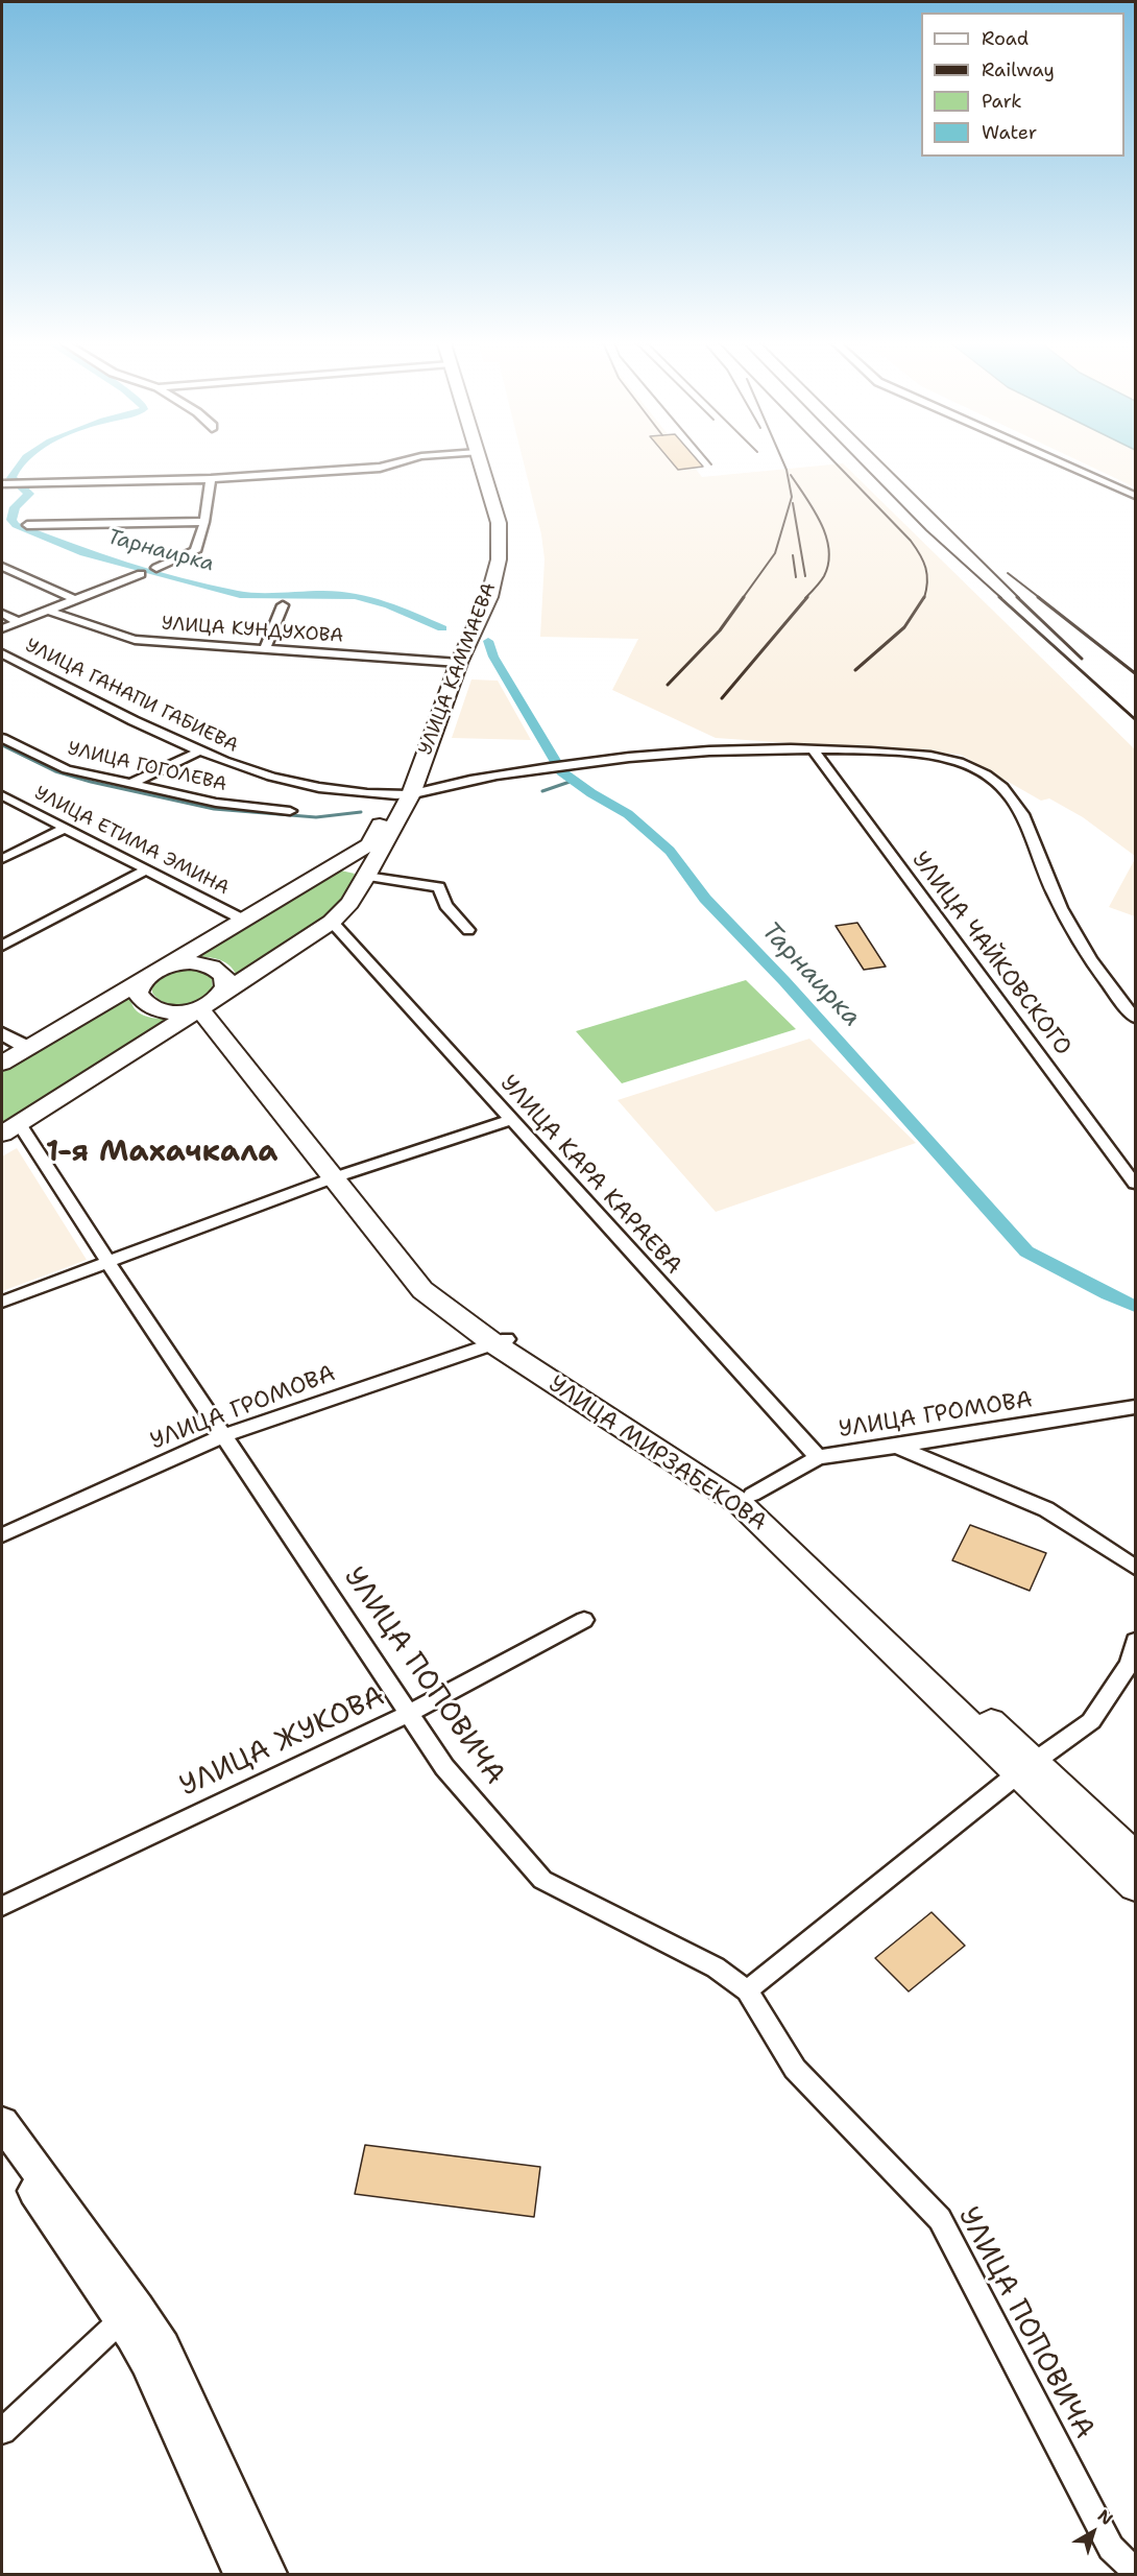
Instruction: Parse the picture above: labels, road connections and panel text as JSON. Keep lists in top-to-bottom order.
{
  "streets": {
    "main road": ["УЛИЦА КАММАЕВА", "УЛИЦА МИРЗАБЕКОВА"],
    "street": [
      "УЛИЦА КУНДУХОВА",
      "УЛИЦА ГАНАПИ ГАБИЕВА",
      "УЛИЦА ГОГОЛЕВА",
      "УЛИЦА ЕТИМА ЭМИНА",
      "УЛИЦА ЧАЙКОВСКОГО",
      "УЛИЦА КАРА КАРАЕВА",
      "УЛИЦА ГРОМОВА",
      "УЛИЦА ПОПОВИЧА",
      "УЛИЦА ЖУКОВА"
    ]
  },
  "crossings": [
    ["УЛИЦА КУНДУХОВА", "УЛИЦА КАММАЕВА"],
    ["УЛИЦА КАММАЕВА", "УЛИЦА ГАНАПИ ГАБИЕВА"],
    ["УЛИЦА КАММАЕВА", "УЛИЦА КАРА КАРАЕВА"],
    ["УЛИЦА КАММАЕВА", "УЛИЦА МИРЗАБЕКОВА"],
    ["УЛИЦА КАММАЕВА", "УЛИЦА ПОПОВИЧА"],
    ["УЛИЦА КАРА КАРАЕВА", "УЛИЦА ГРОМОВА"],
    ["УЛИЦА ГРОМОВА", "УЛИЦА МИРЗАБЕКОВА"],
    ["УЛИЦА ГРОМОВА", "УЛИЦА ПОПОВИЧА"],
    ["УЛИЦА ПОПОВИЧА", "УЛИЦА ЖУКОВА"]
  ],
  "districts": ["1-я Махачкала"],
  "water": ["Тарнаирка"],
  "legend": [
    "Road",
    "Railway",
    "Park",
    "Water"
  ],
  "north": "top right"
}
